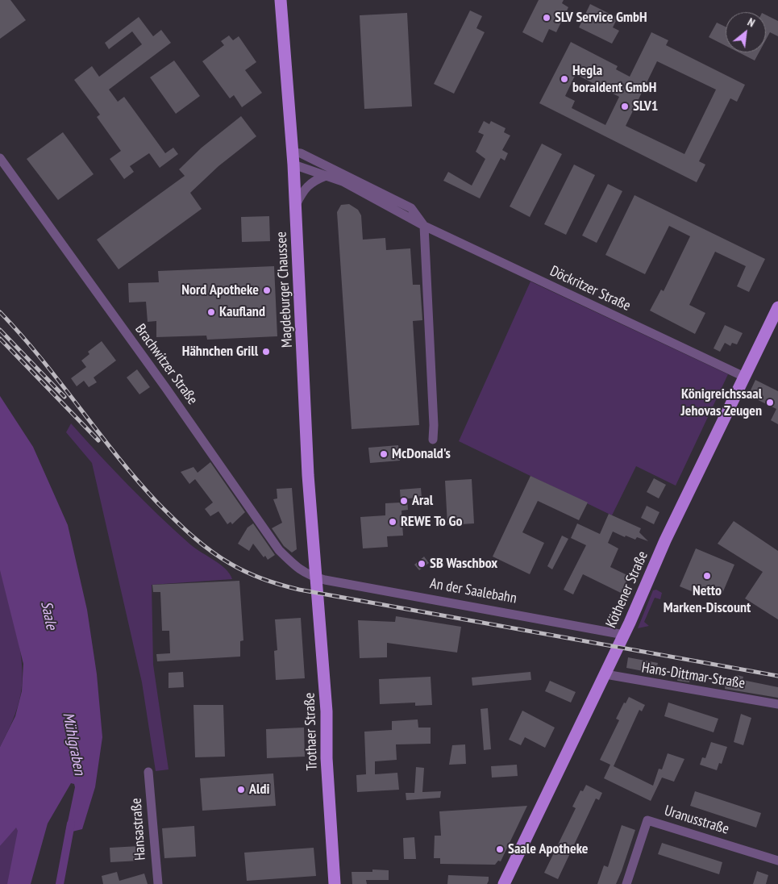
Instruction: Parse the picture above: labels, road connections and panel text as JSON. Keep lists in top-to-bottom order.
{
  "streets": {
    "main road": ["Magdeburger Chaussee", "Köthener Straße", "Trothaer Straße"],
    "street": [
      "Döckritzer Straße",
      "Brachwitzer Straße",
      "An der Saalebahn",
      "Hans-Dittmar-Straße",
      "Uranusstraße",
      "Hansastraße"
    ]
  },
  "crossings": [
    ["Döckritzer Straße", "Magdeburger Chaussee"],
    ["Döckritzer Straße", "Köthener Straße"],
    ["Magdeburger Chaussee", "Brachwitzer Straße"],
    ["Magdeburger Chaussee", "An der Saalebahn"],
    ["Magdeburger Chaussee", "Trothaer Straße"],
    ["Brachwitzer Straße", "An der Saalebahn"],
    ["Brachwitzer Straße", "Trothaer Straße"],
    ["Köthener Straße", "An der Saalebahn"],
    ["Köthener Straße", "Hans-Dittmar-Straße"],
    ["An der Saalebahn", "Trothaer Straße"]
  ],
  "water": ["Saale", "Mühlgraben"],
  "places": [
    "SLV Service GmbH",
    "Hegla boraIdent GmbH",
    "SLV1",
    "Nord Apotheke",
    "Kaufland",
    "Hähnchen Grill",
    "Königreichssaal Jehovas Zeugen",
    "McDonald's",
    "Aral",
    "REWE To Go",
    "SB Waschbox",
    "Netto Marken-Discount",
    "Aldi",
    "Saale Apotheke"
  ],
  "north": "top right"
}
